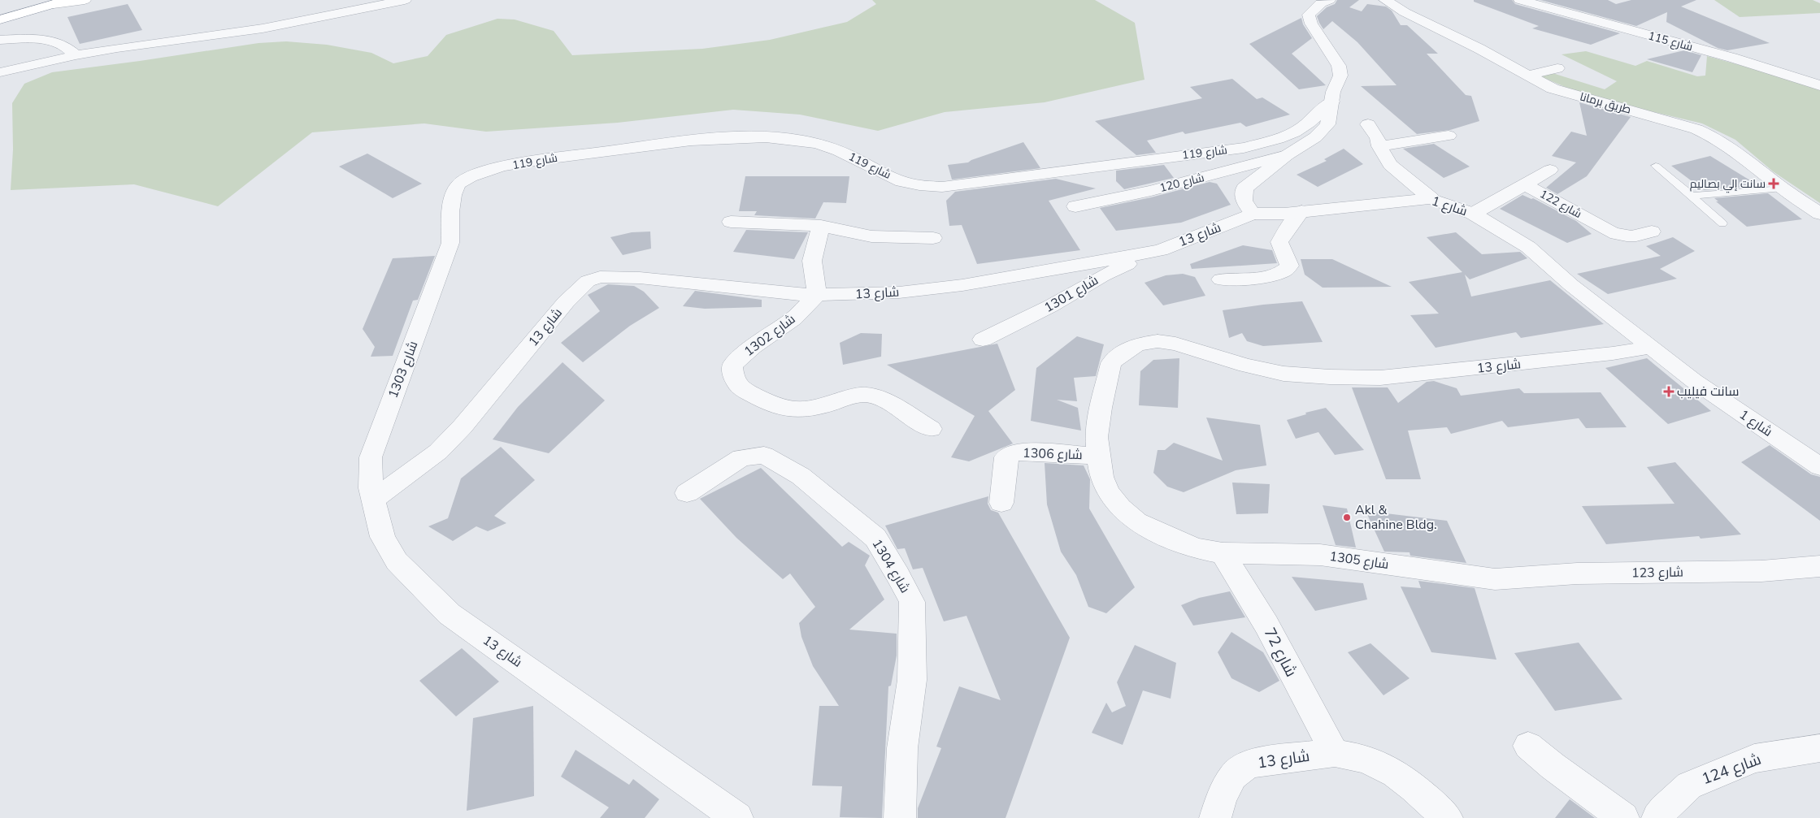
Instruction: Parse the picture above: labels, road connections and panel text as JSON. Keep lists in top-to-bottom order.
{
  "streets": {
    "street": [
      "شارع 115",
      "طريق برمانا",
      "شارع 119",
      "شارع 120",
      "شارع 122",
      "شارع 1",
      "شارع 13",
      "شارع 1301",
      "شارع 1302",
      "شارع 1303",
      "شارع 1306",
      "شارع 1305",
      "شارع 1304",
      "شارع 123",
      "شارع 72",
      "شارع 124"
    ]
  },
  "crossings": [
    ["شارع 119", "شارع 1303"],
    ["شارع 122", "شارع 1"],
    ["شارع 1", "شارع 13"],
    ["شارع 13", "شارع 1301"],
    ["شارع 13", "شارع 1302"],
    ["شارع 13", "شارع 1303"],
    ["شارع 13", "شارع 1306"],
    ["شارع 13", "شارع 1305"],
    ["شارع 13", "شارع 72"],
    ["شارع 1305", "شارع 123"],
    ["شارع 1305", "شارع 72"]
  ],
  "places": {
    "health": ["سانت إلي بصاليم", "سانت فيليب"],
    "other": ["Akl & Chahine Bldg."]
  }
}
